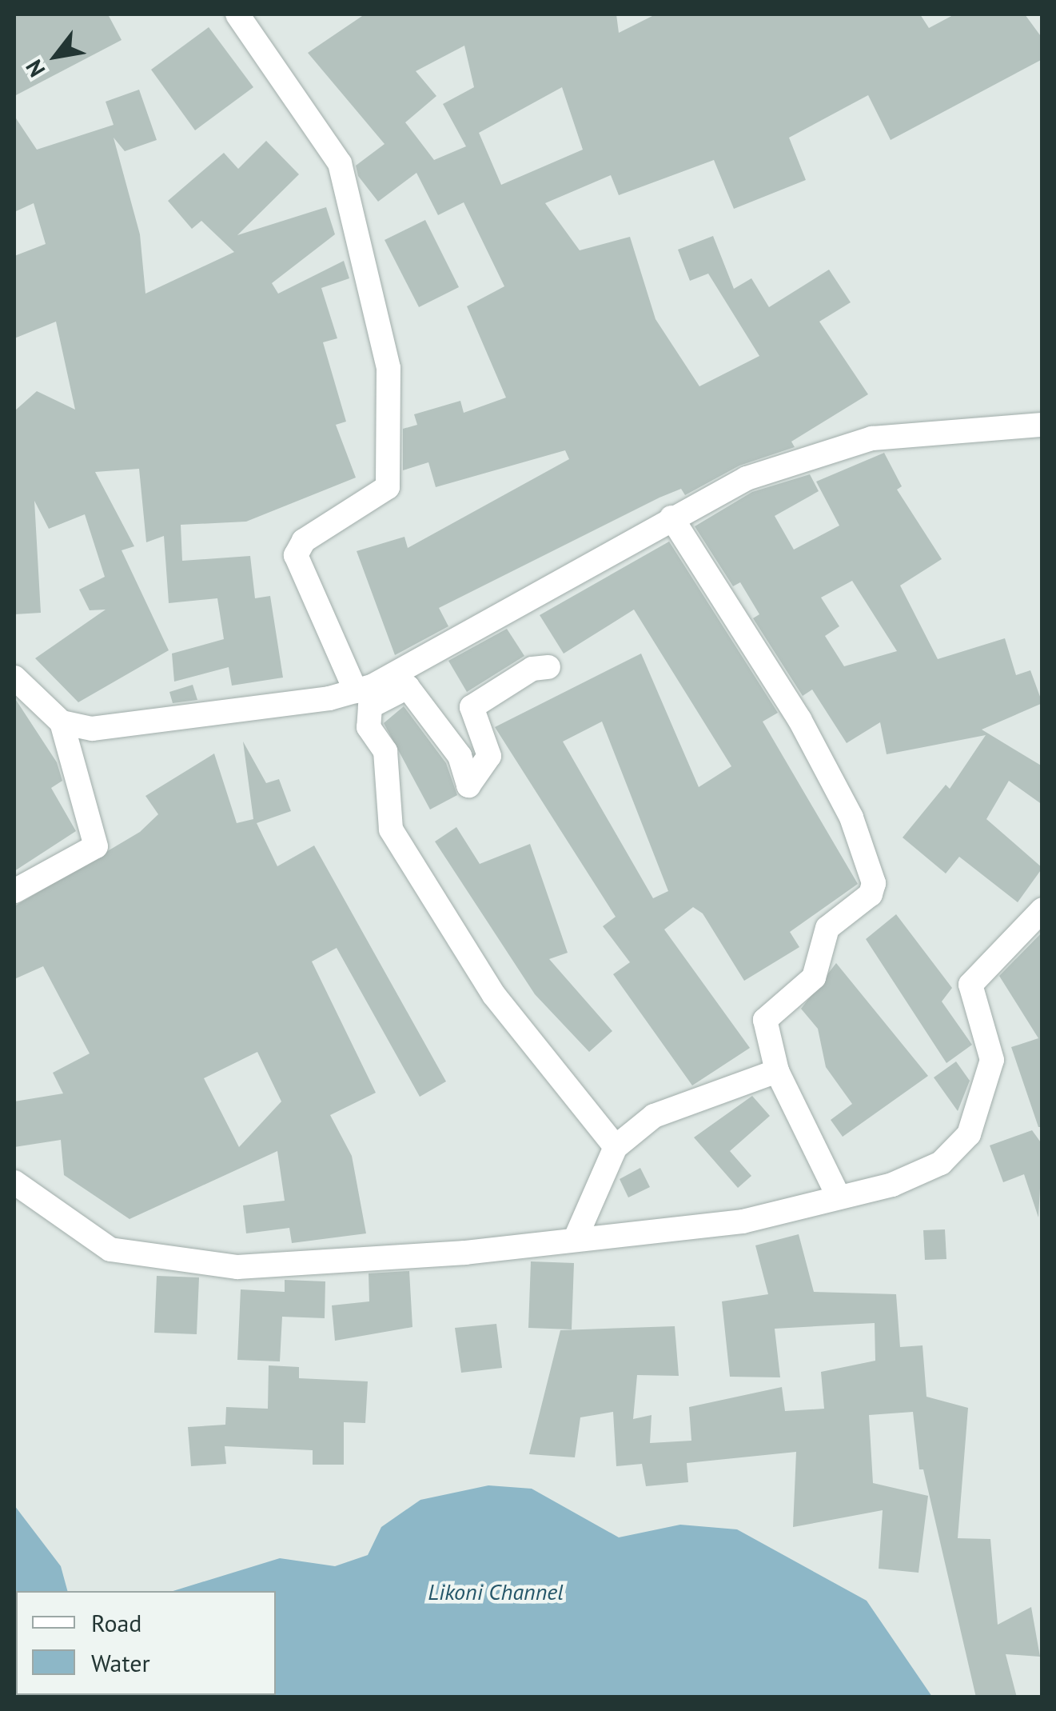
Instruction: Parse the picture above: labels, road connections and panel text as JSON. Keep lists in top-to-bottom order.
{
  "water": ["Likoni Channel"],
  "legend": ["Road", "Water"],
  "north": "bottom left"
}
